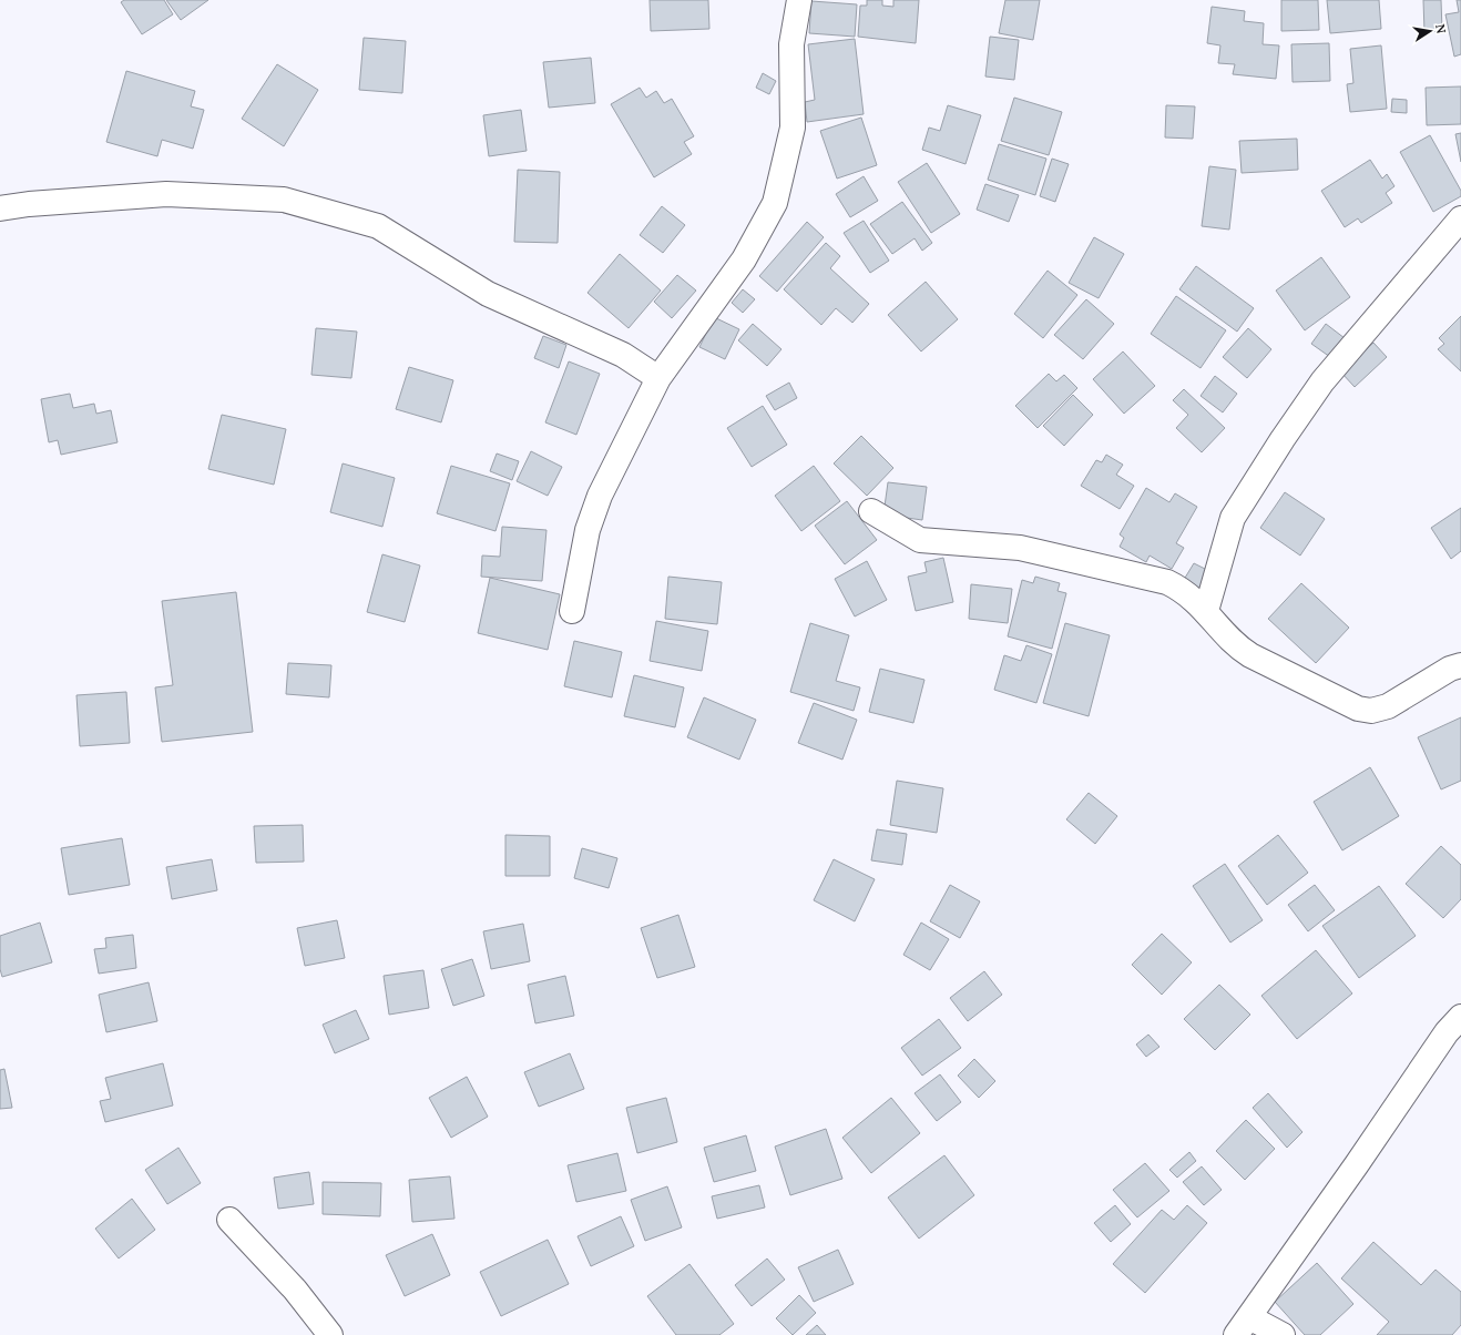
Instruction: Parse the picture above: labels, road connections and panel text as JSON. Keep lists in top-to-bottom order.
{
  "north": "right"
}
